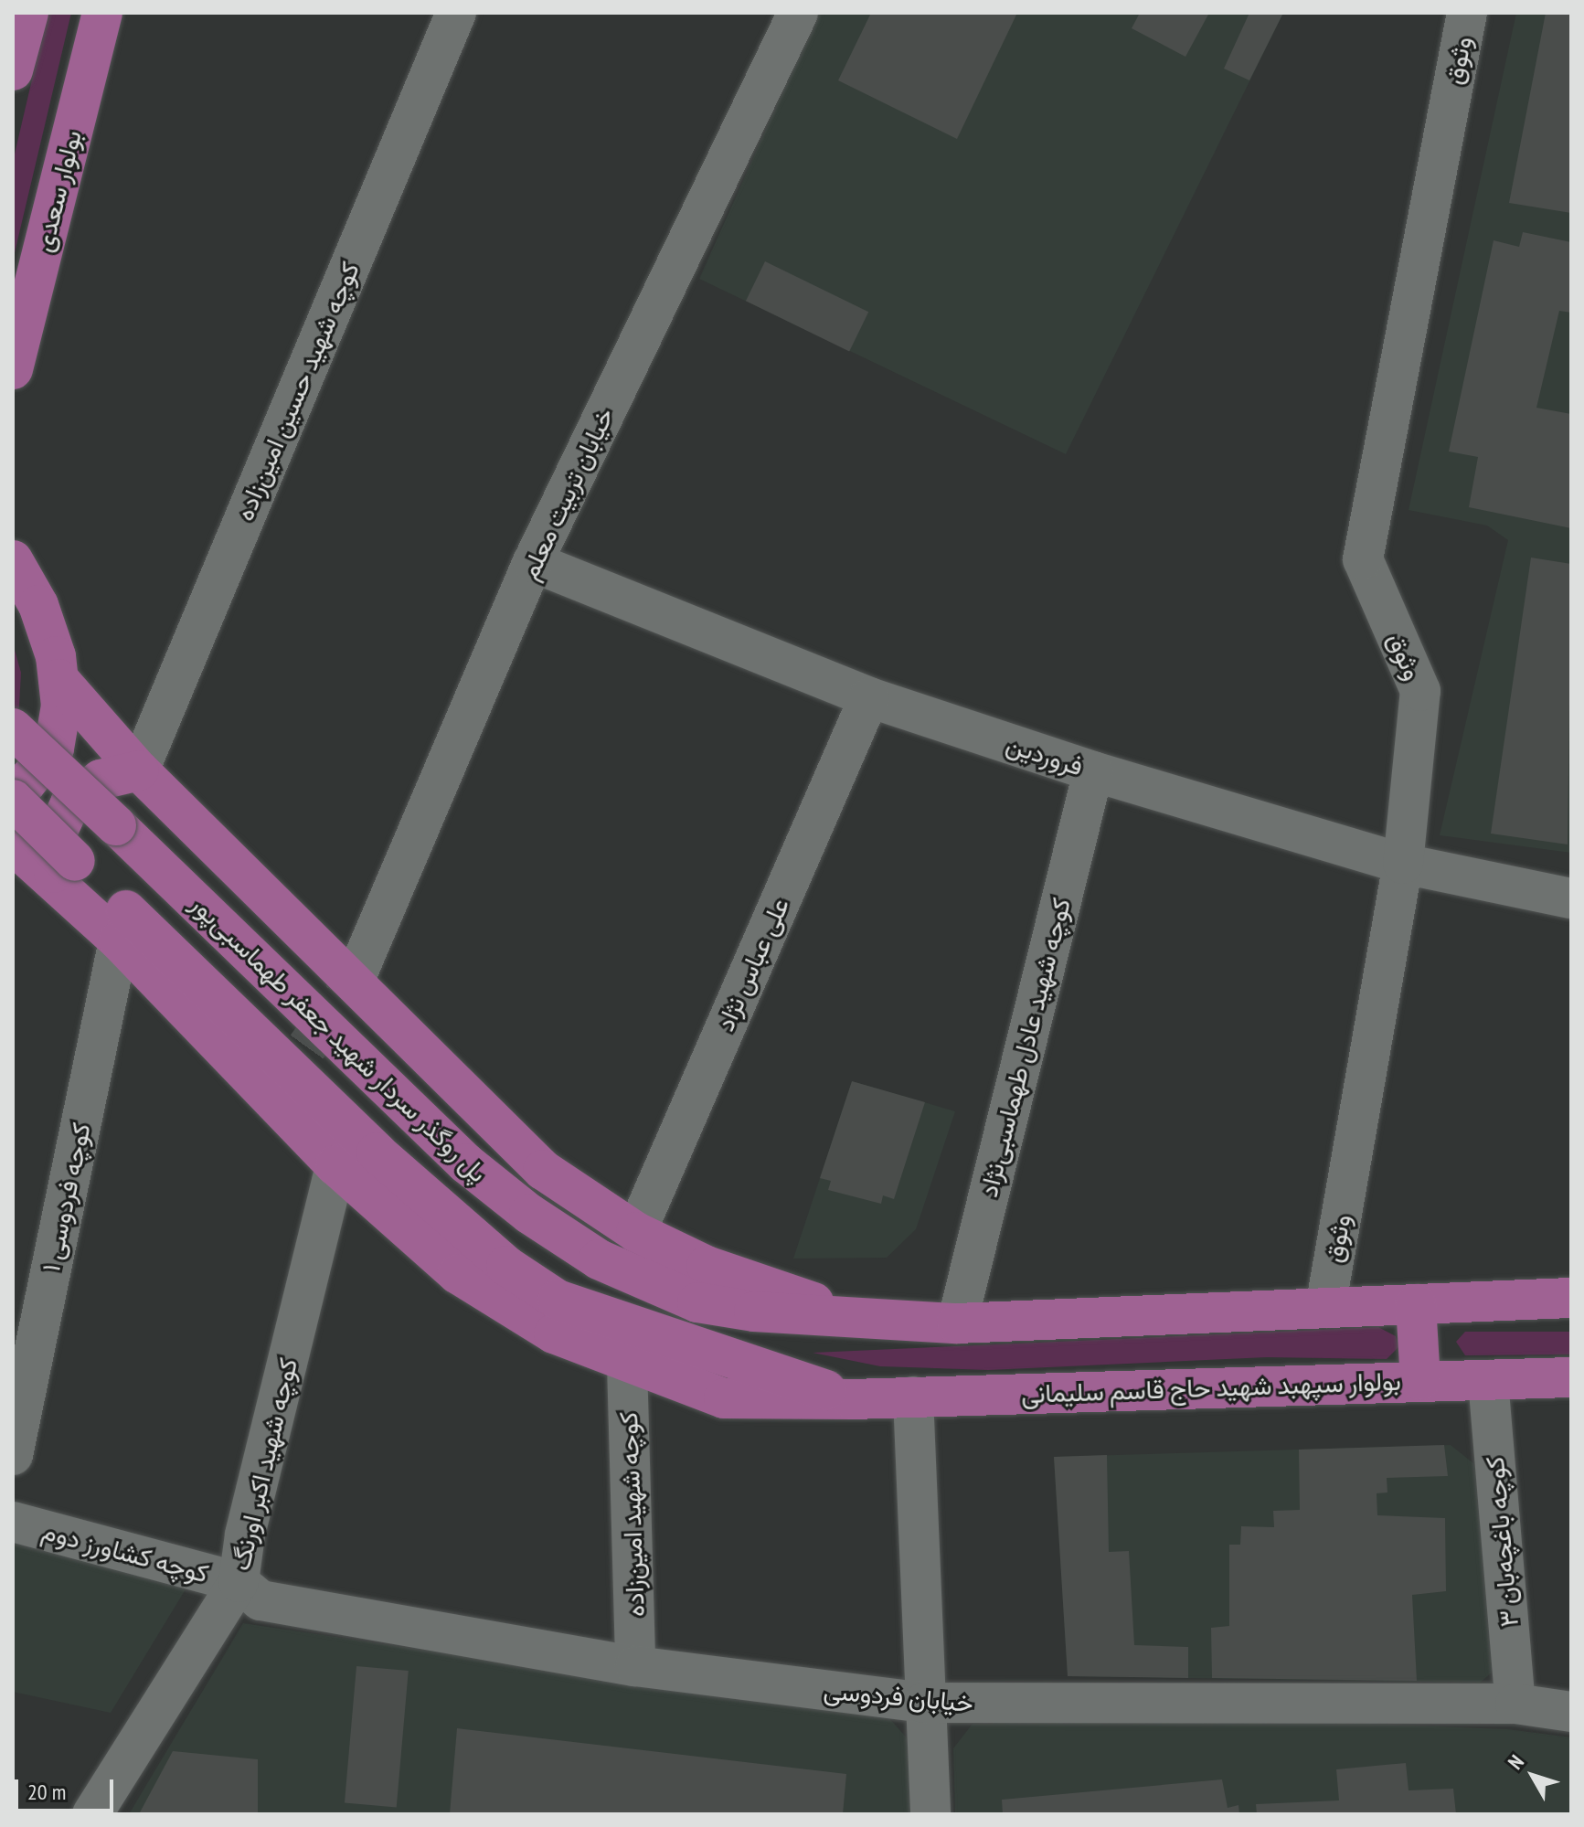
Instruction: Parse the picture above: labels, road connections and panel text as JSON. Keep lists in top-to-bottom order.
{
  "streets": {
    "main road": ["بولوار سعدی", "پل روگذر سردار شهید جعفر طهماسبی‌پور", "بولوار سپهبد شهید حاج قاسم سلیمانی"],
    "street": [
      "وثوق",
      "کوچه شهید حسین امین‌زاده",
      "خیابان تربیت معلم",
      "فروردین",
      "علی عباس نژاد",
      "کوچه شهید عادل طهماسبی‌نژاد",
      "کوچه فردوسی ۱",
      "کوچه شهید اکبر اورنگ",
      "کوچه شهید امین‌زاده",
      "کوچه باغچه‌بان ۳",
      "کوچه کشاورز دوم",
      "خیابان فردوسی"
    ]
  },
  "crossings": [
    ["وثوق", "فروردین"],
    ["خیابان تربیت معلم", "فروردین"],
    ["فروردین", "علی عباس نژاد"],
    ["فروردین", "کوچه شهید عادل طهماسبی‌نژاد"],
    ["پل روگذر سردار شهید جعفر طهماسبی‌پور", "بولوار سپهبد شهید حاج قاسم سلیمانی"],
    ["کوچه فردوسی ۱", "بولوار سپهبد شهید حاج قاسم سلیمانی"],
    ["بولوار سپهبد شهید حاج قاسم سلیمانی", "کوچه شهید اکبر اورنگ"],
    ["بولوار سپهبد شهید حاج قاسم سلیمانی", "کوچه شهید امین‌زاده"],
    ["بولوار سپهبد شهید حاج قاسم سلیمانی", "کوچه باغچه‌بان ۳"],
    ["کوچه شهید اکبر اورنگ", "کوچه کشاورز دوم"],
    ["کوچه شهید اکبر اورنگ", "خیابان فردوسی"],
    ["کوچه شهید امین‌زاده", "خیابان فردوسی"],
    ["کوچه باغچه‌بان ۳", "خیابان فردوسی"],
    ["کوچه کشاورز دوم", "خیابان فردوسی"]
  ],
  "scale_bar": "20 m",
  "north": "top left"
}
